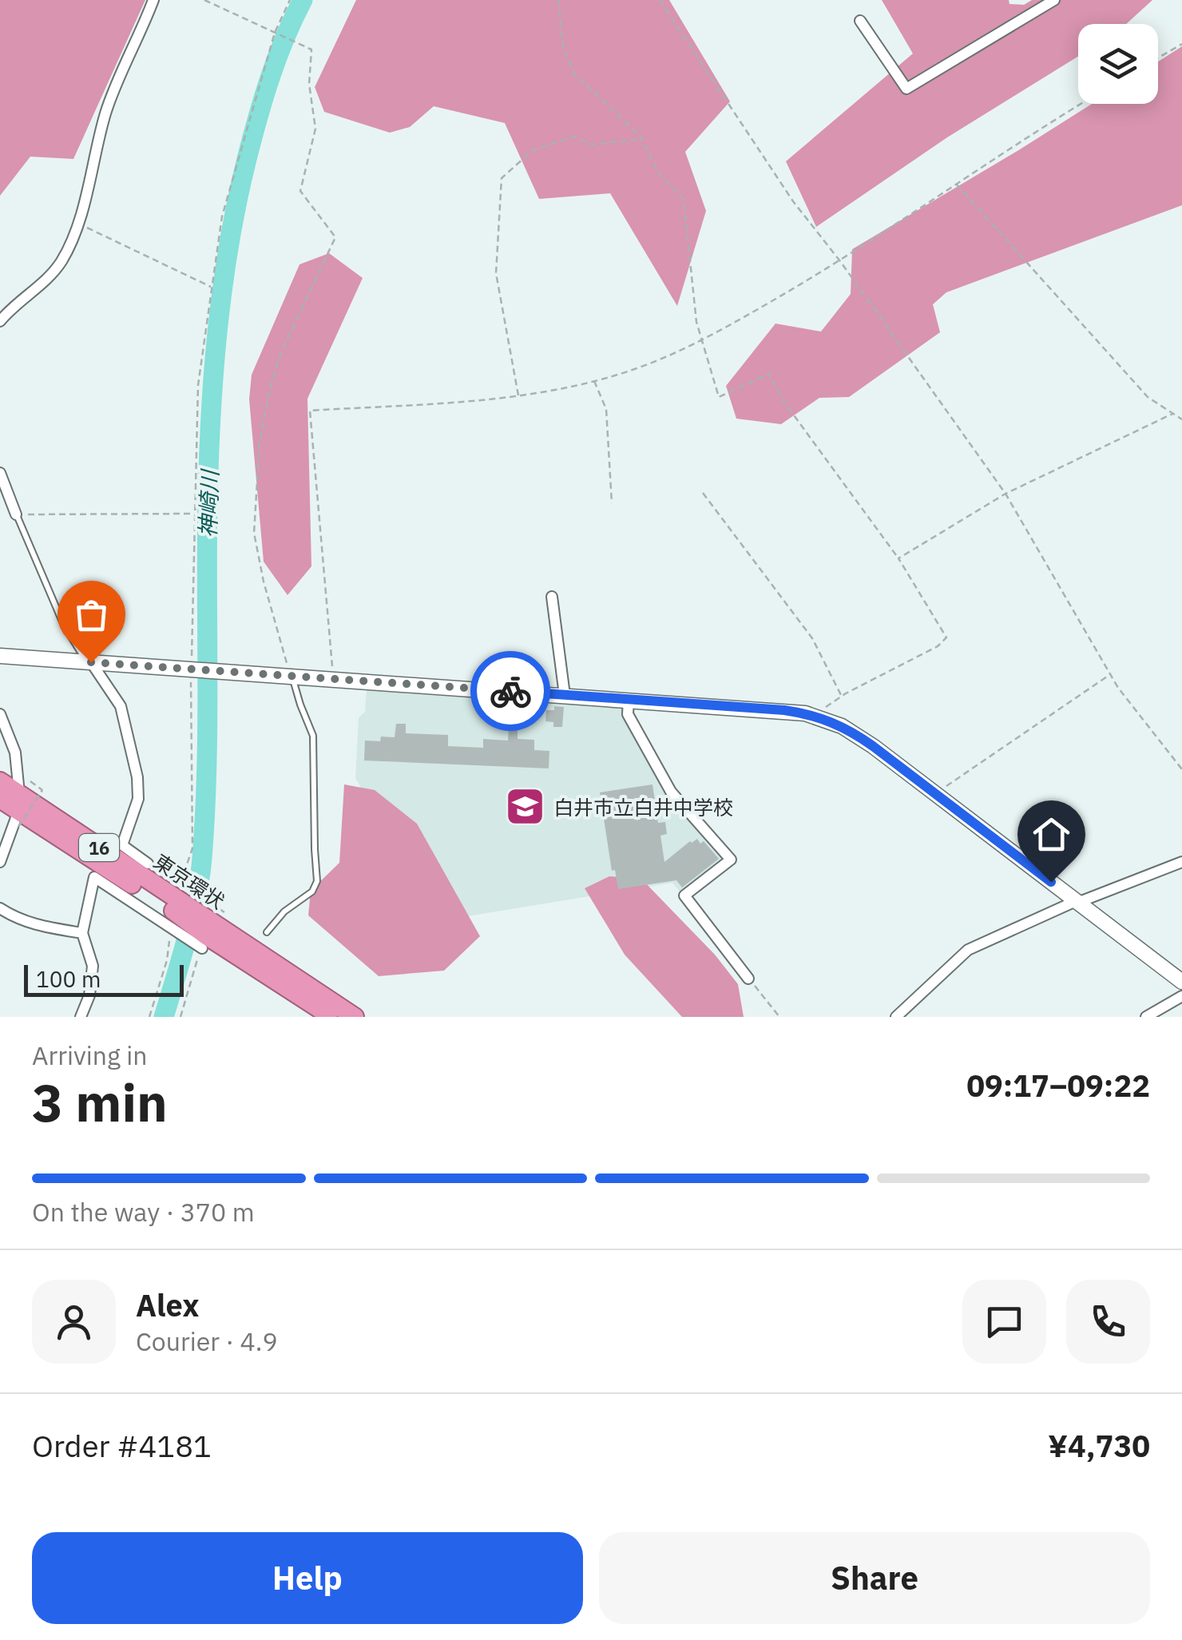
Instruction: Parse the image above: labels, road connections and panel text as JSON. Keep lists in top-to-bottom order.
{
  "streets": {
    "highway": ["16", "東京環状"]
  },
  "water": ["神崎川"],
  "places": {
    "school or university": ["白井市立白井中学校"]
  },
  "scale_bar": "100 m",
  "page": {
    "scale": "100 m",
    "heading": ["3 min", "Arriving in", "09:17–09:22"],
    "panel": [
      "Alex",
      "Courier · 4.9",
      "Order #4181",
      "¥4,730"
    ],
    "bar": "On the way · 370 m",
    "buttons": ["Help", "Share"]
  }
}
